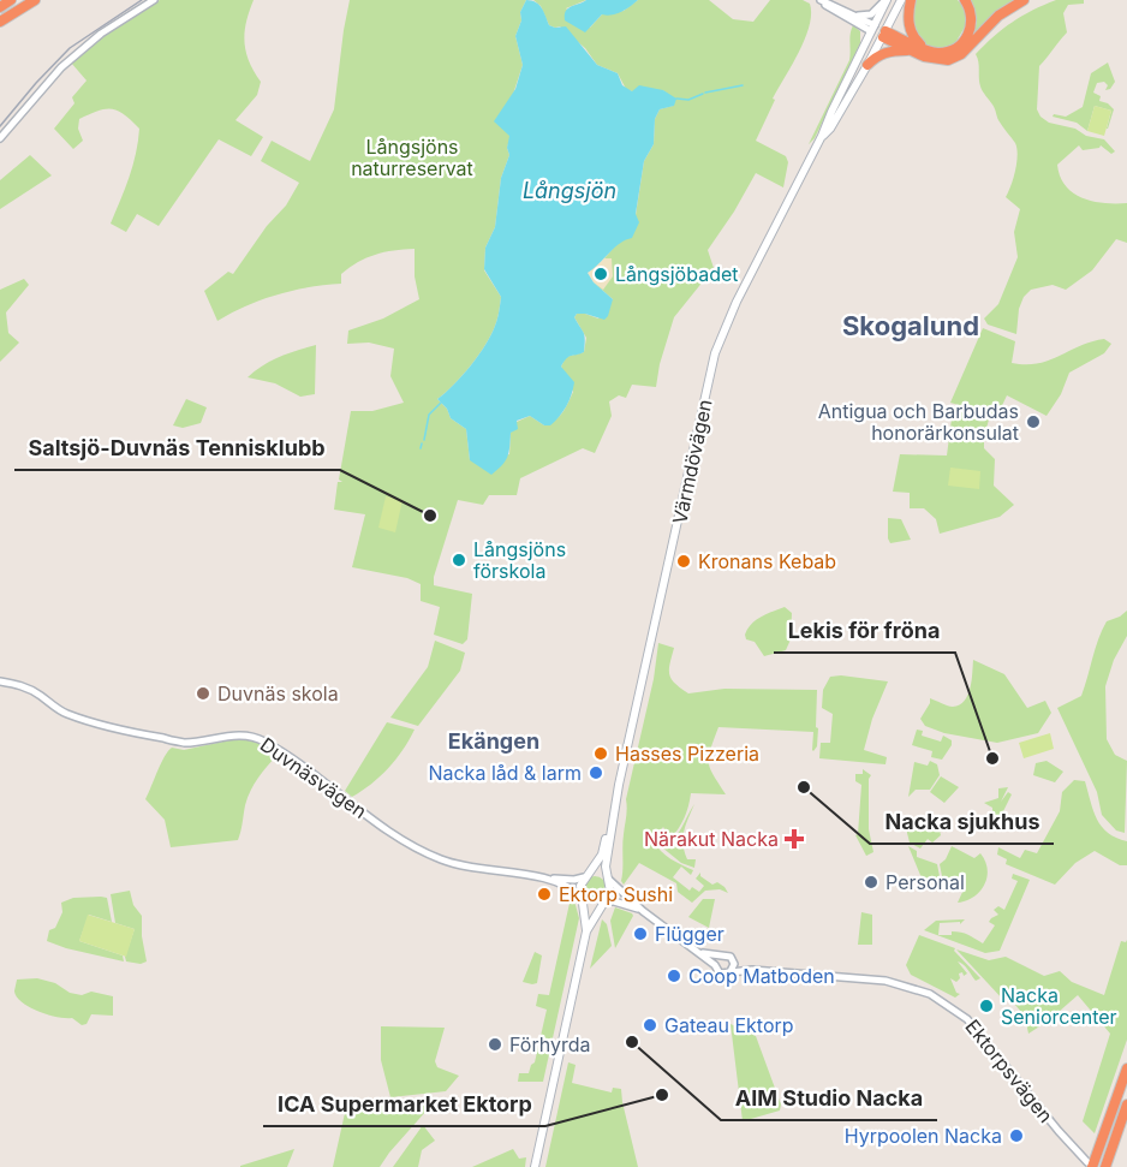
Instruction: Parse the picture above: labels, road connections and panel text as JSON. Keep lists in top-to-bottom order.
{
  "streets": {
    "main road": ["Värmdövägen"],
    "street": ["Duvnäsvägen", "Ektorpsvägen"]
  },
  "crossings": [
    ["Värmdövägen", "Duvnäsvägen"]
  ],
  "districts": ["Skogalund", "Ekängen"],
  "water": ["Långsjön"],
  "parks": ["Långsjöns naturreservat"],
  "places": {
    "other": [
      "Långsjöbadet",
      "Antigua och Barbudas honorärkonsulat",
      "Saltsjö-Duvnäs Tennisklubb",
      "Långsjöns förskola",
      "Kronans Kebab",
      "Duvnäs skola",
      "Hasses Pizzeria",
      "Lekis för fröna",
      "Nacka låd & larm",
      "Nacka sjukhus",
      "Personal",
      "Ektorp Sushi",
      "Flügger",
      "Coop Matboden",
      "Nacka Seniorcenter",
      "Gateau Ektorp",
      "AIM Studio Nacka",
      "Förhyrda",
      "ICA Supermarket Ektorp",
      "Hyrpoolen Nacka"
    ],
    "health": ["Närakut Nacka"]
  }
}
